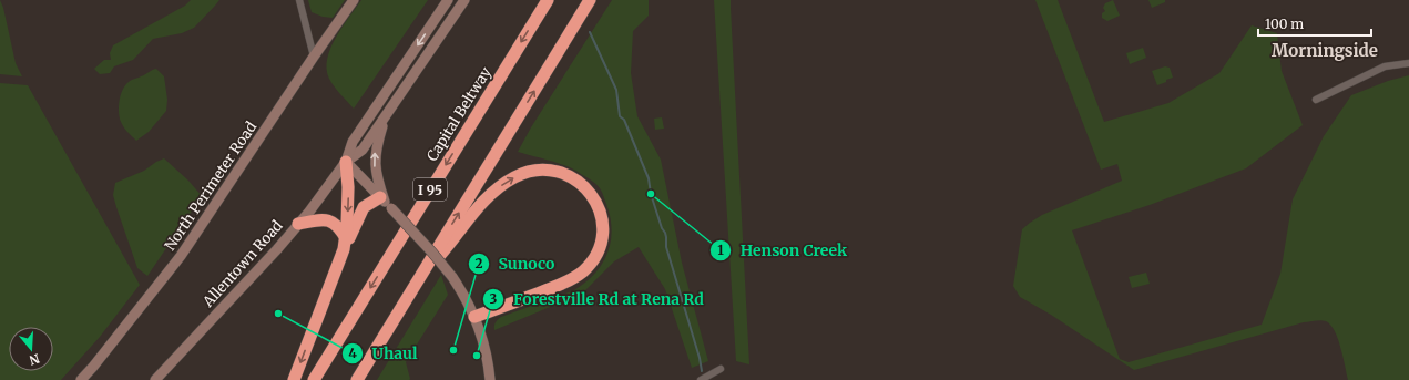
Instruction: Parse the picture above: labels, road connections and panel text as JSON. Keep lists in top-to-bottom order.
{
  "streets": {
    "highway": ["Capital Beltway", "I 95"],
    "main road": ["North Perimeter Road", "Allentown Road"]
  },
  "districts": ["Morningside"],
  "places": [
    "Henson Creek",
    "Uhaul",
    "Sunoco",
    "Forestville Rd at Rena Rd"
  ],
  "scale_bar": "100 m",
  "north": "bottom"
}
